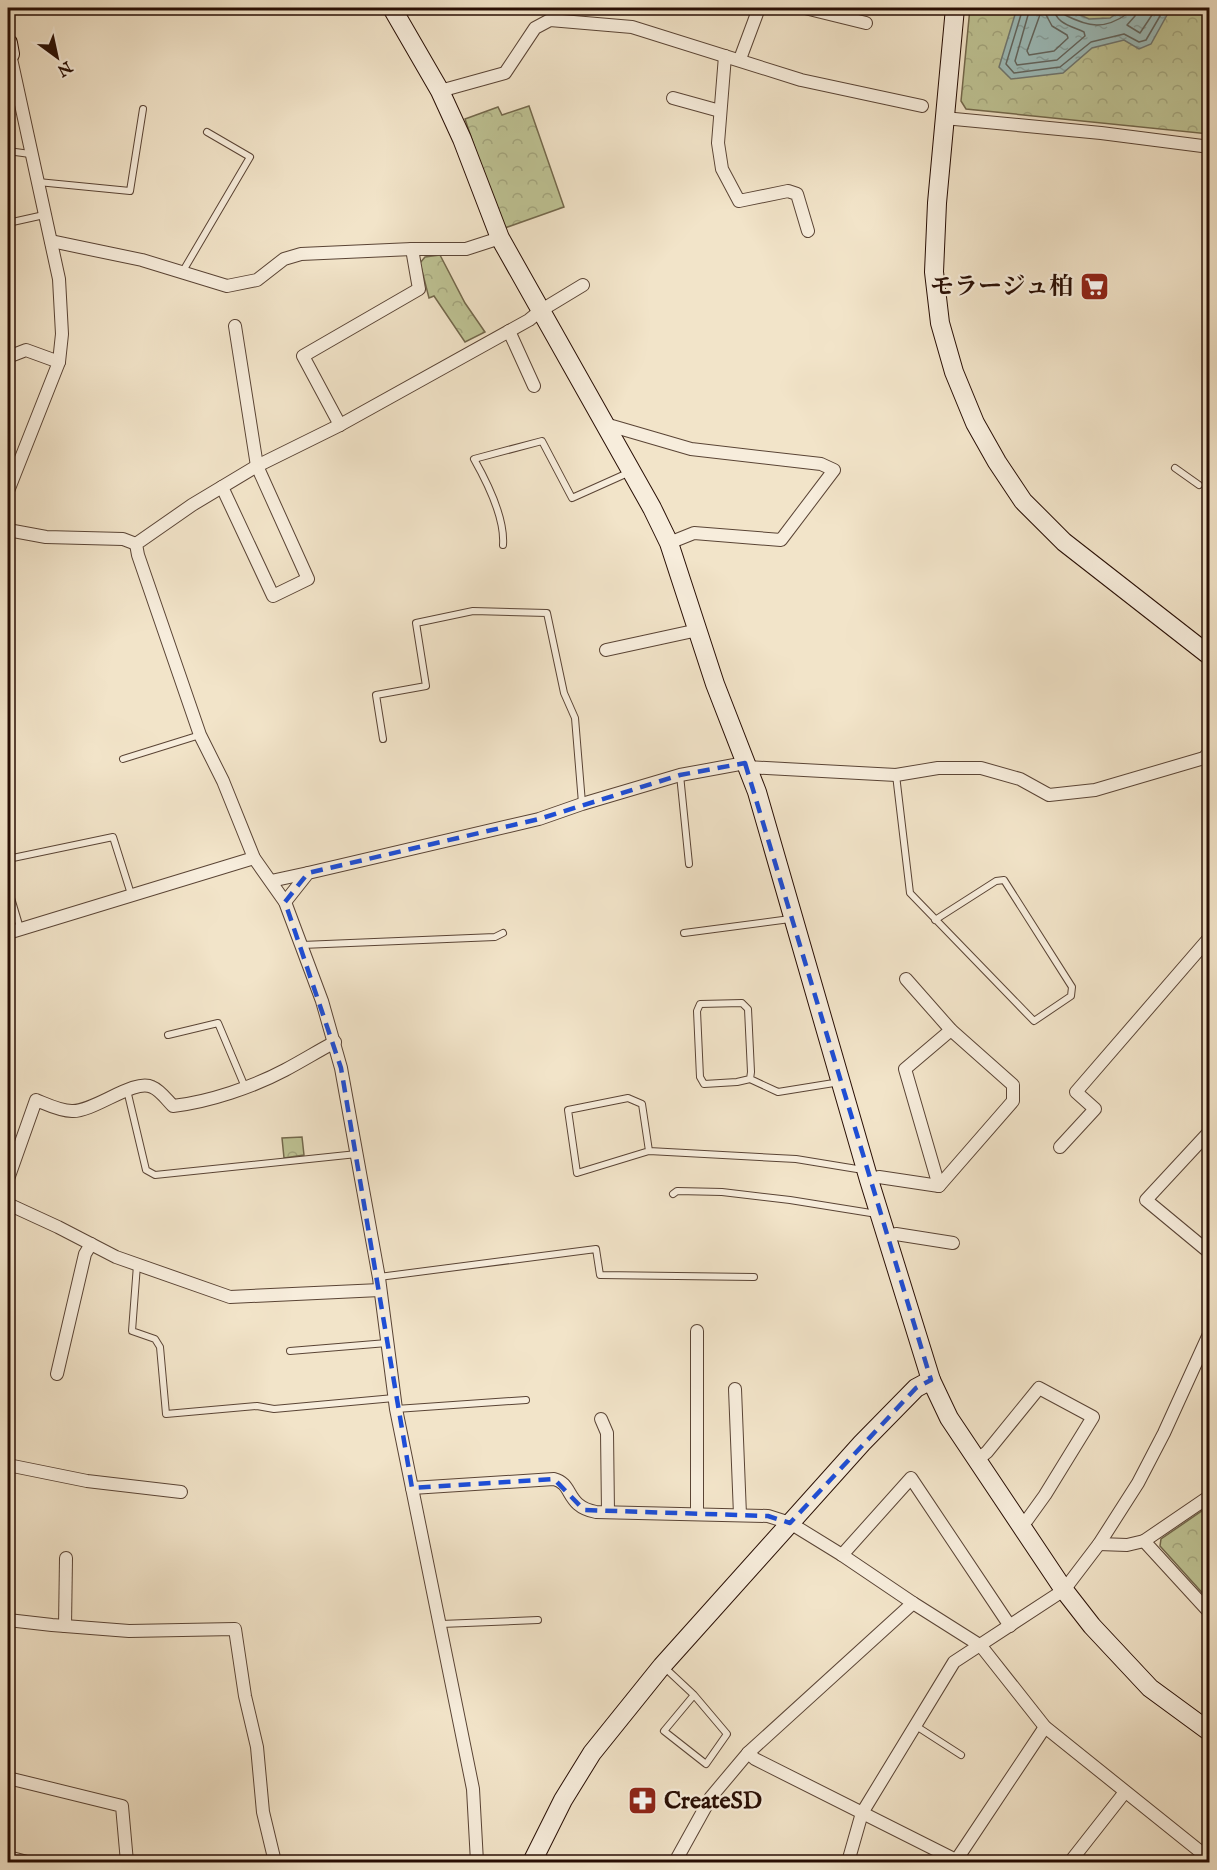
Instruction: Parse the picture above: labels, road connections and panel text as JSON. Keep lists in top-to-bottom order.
{
  "places": {
    "supermarket": ["モラージュ柏"],
    "pharmacy": ["CreateSD"]
  },
  "north": "bottom right"
}
